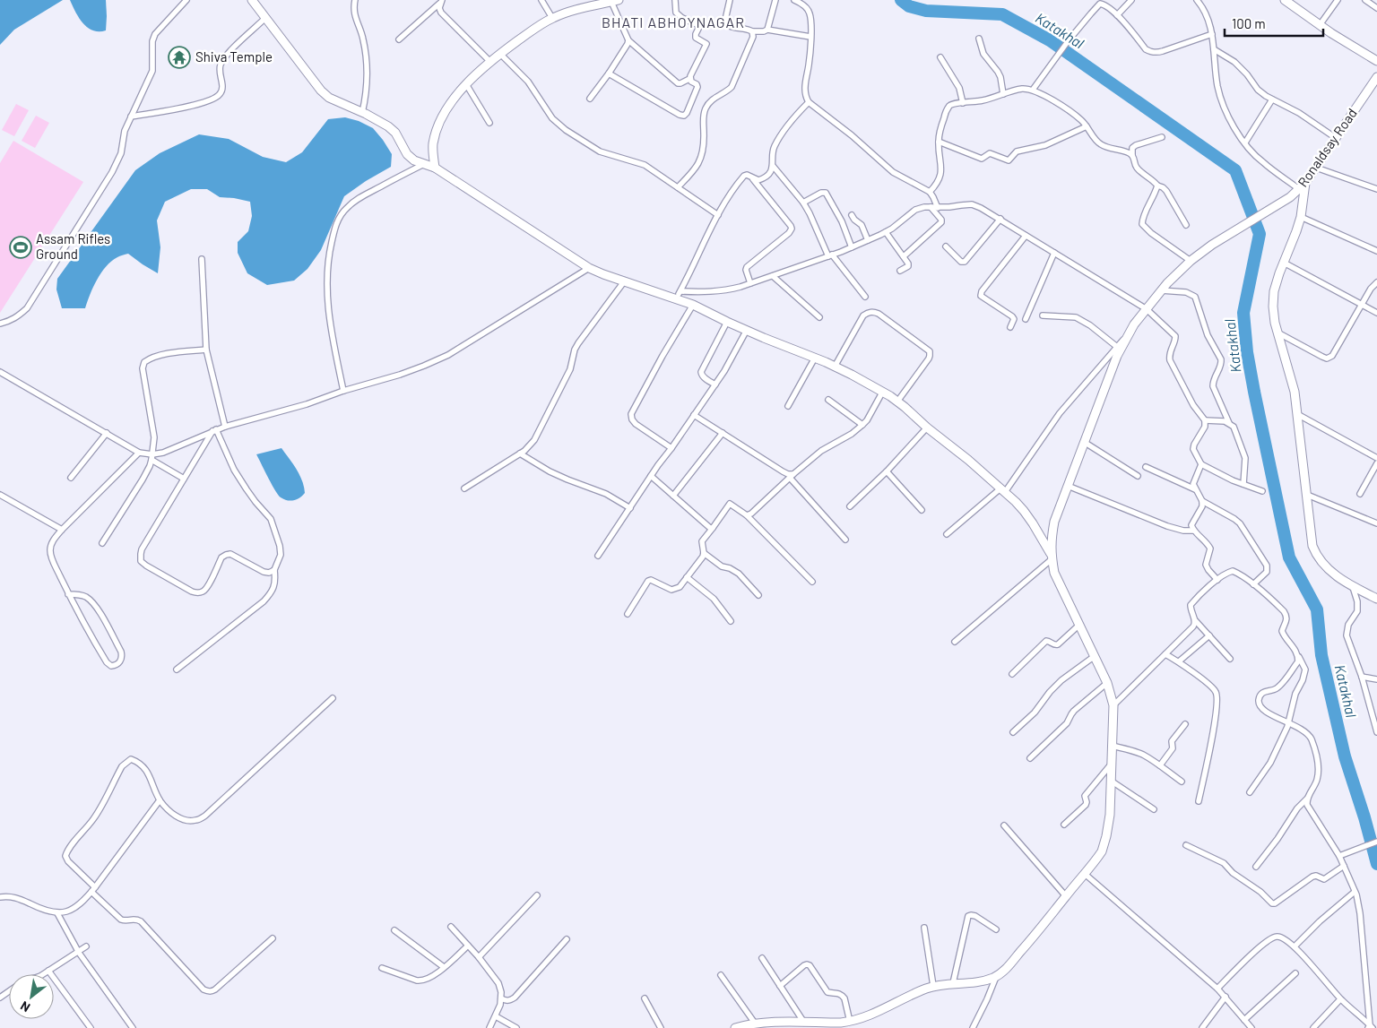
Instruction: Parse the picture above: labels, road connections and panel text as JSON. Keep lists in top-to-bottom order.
{
  "streets": {
    "street": ["Ronaldsay Road"]
  },
  "districts": ["BHATI ABHOYNAGAR"],
  "water": ["Katakhal"],
  "places": {
    "temple": ["Shiva Temple"],
    "sports": ["Assam Rifles Ground"]
  },
  "scale_bar": "100 m",
  "north": "bottom left"
}
